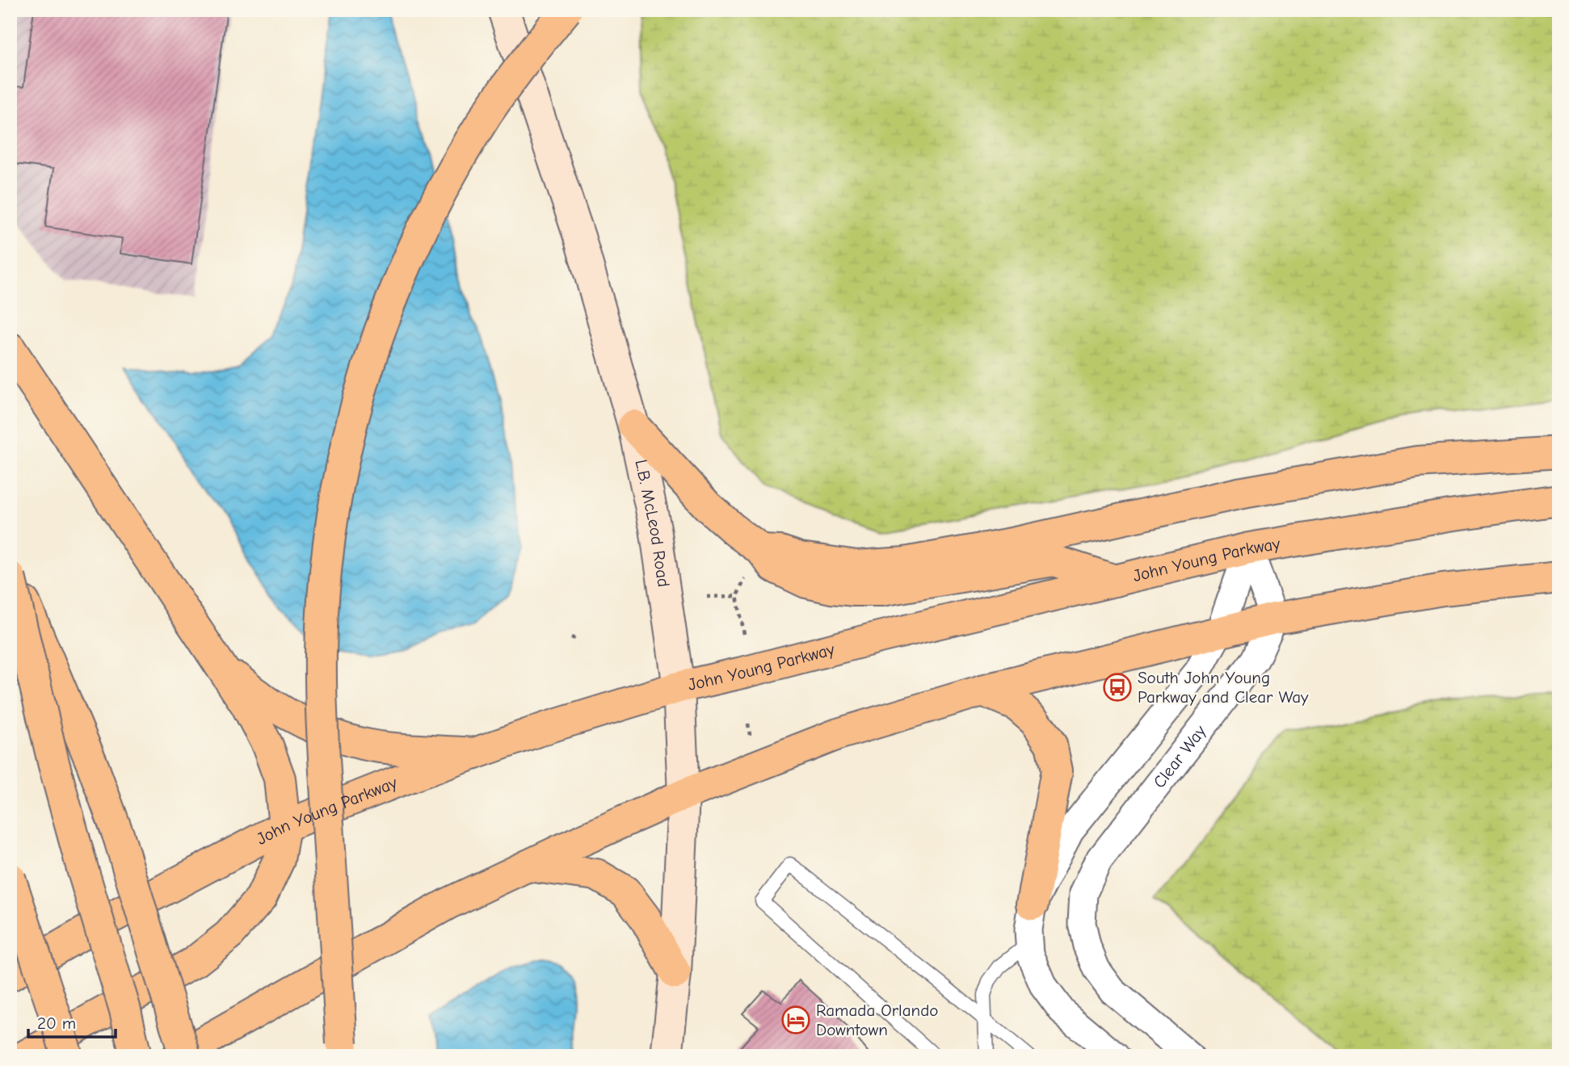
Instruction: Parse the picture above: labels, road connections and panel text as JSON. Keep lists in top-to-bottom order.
{
  "streets": {
    "main road": ["John Young Parkway"],
    "street": ["L.B. McLeod Road", "Clear Way"]
  },
  "crossings": [
    ["L.B. McLeod Road", "John Young Parkway"]
  ],
  "places": {
    "bus stop": ["South John Young Parkway and Clear Way"],
    "hotel": ["Ramada Orlando Downtown"]
  },
  "scale_bar": "20 m"
}
